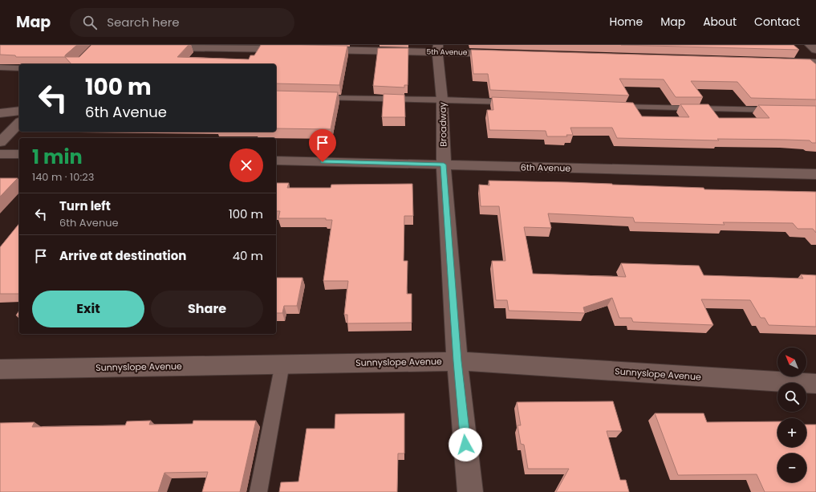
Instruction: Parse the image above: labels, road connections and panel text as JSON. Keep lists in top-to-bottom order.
{
  "streets": {
    "street": [
      "5th Avenue",
      "Broadway",
      "6th Avenue",
      "Sunnyslope Avenue"
    ]
  },
  "crossings": [
    ["5th Avenue", "Broadway"],
    ["Broadway", "6th Avenue"],
    ["Broadway", "Sunnyslope Avenue"]
  ],
  "north": "top left",
  "page": {
    "header": "Map",
    "search": "Search here",
    "nav": [
      "Home",
      "Map",
      "About",
      "Contact"
    ],
    "turn": ["100 m", "6th Avenue"],
    "heading": ["1 min", "140 m · 10:23"],
    "list": [
      {
        "name": "Turn left",
        "note": "6th Avenue",
        "value": "100 m"
      },
      {
        "name": "Arrive at destination",
        "value": "40 m"
      }
    ],
    "buttons": ["Exit", "Share"],
    "map_buttons": ["+", "−"]
  }
}
